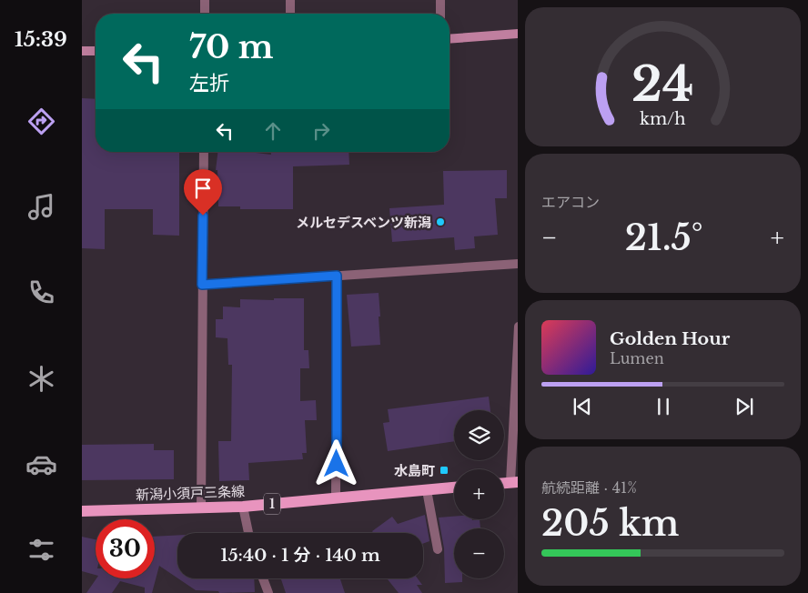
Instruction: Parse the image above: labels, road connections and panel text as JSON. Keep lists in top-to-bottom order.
{
  "streets": {
    "main road": ["新潟小須戸三条線", "1"]
  },
  "places": {
    "other": ["メルセデスベンツ新潟"],
    "transit": ["水島町"]
  },
  "page": {
    "tabs": "15:39",
    "turn": ["70 m", "左折"],
    "tile": [
      "エアコン",
      ["航続距離 · 41%", "205 km"]
    ],
    "heat": ["−", "21.5°", "+"],
    "song": ["Golden Hour", "Lumen"],
    "map_buttons": ["+", "−"],
    "limit": "30",
    "trip": "15:40 · 1 分 · 140 m",
    "gauge": ["24", "km/h"]
  }
}
